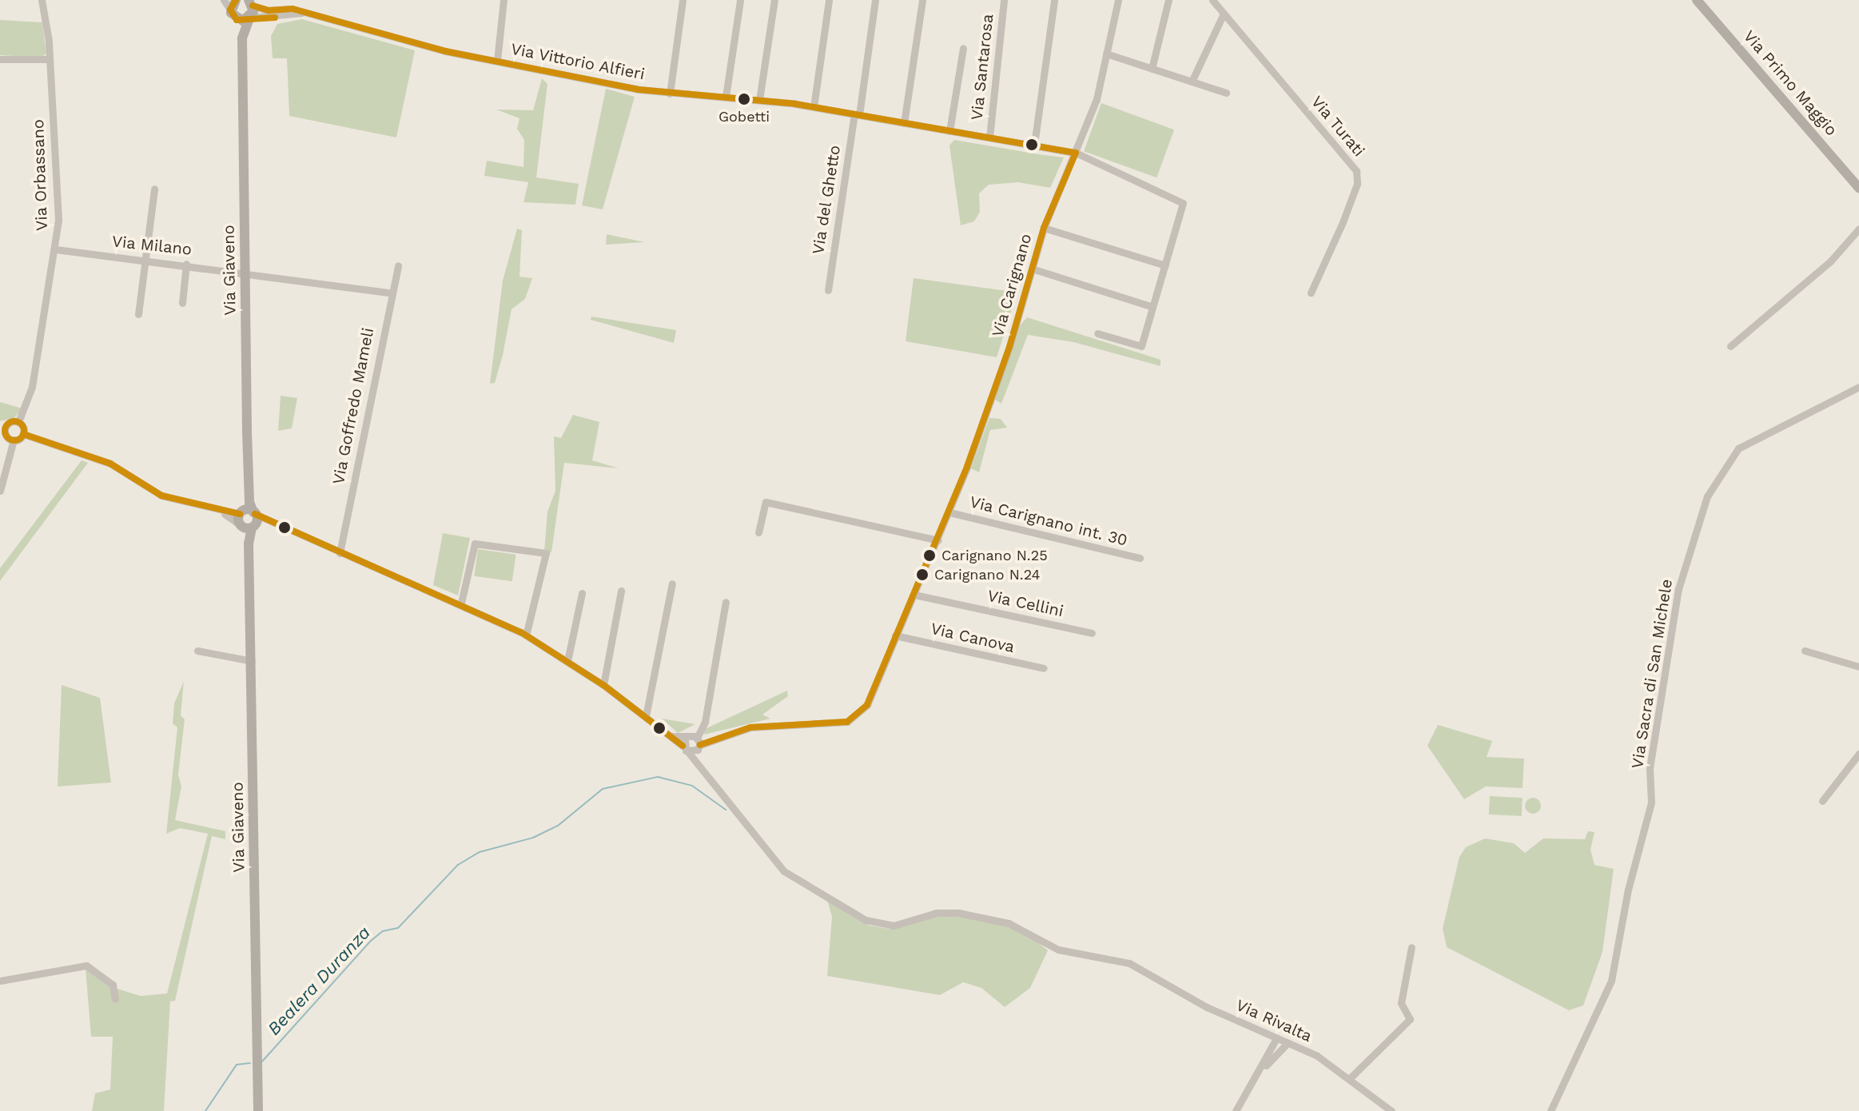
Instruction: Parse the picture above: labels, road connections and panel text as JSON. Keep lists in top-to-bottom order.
{
  "streets": {
    "main road": ["Via Primo Maggio", "Via Giaveno"],
    "street": [
      "Via Vittorio Alfieri",
      "Via Santarosa",
      "Via Turati",
      "Via Orbassano",
      "Via del Ghetto",
      "Via Milano",
      "Via Carignano",
      "Via Goffredo Mameli",
      "Via Carignano int. 30",
      "Via Cellini",
      "Via Canova",
      "Via Sacra di San Michele",
      "Via Rivalta"
    ]
  },
  "crossings": [
    ["Via Vittorio Alfieri", "Via Santarosa"],
    ["Via Vittorio Alfieri", "Via del Ghetto"],
    ["Via Vittorio Alfieri", "Via Giaveno"],
    ["Via Vittorio Alfieri", "Via Carignano"],
    ["Via Orbassano", "Via Milano"],
    ["Via Milano", "Via Giaveno"],
    ["Via Milano", "Via Goffredo Mameli"],
    ["Via Carignano", "Via Carignano int. 30"],
    ["Via Carignano", "Via Cellini"],
    ["Via Carignano", "Via Canova"],
    ["Via Carignano", "Via Rivalta"]
  ],
  "water": ["Bealera Duranza"],
  "places": ["Gobetti", "Carignano N.25", "Carignano N.24"]
}
